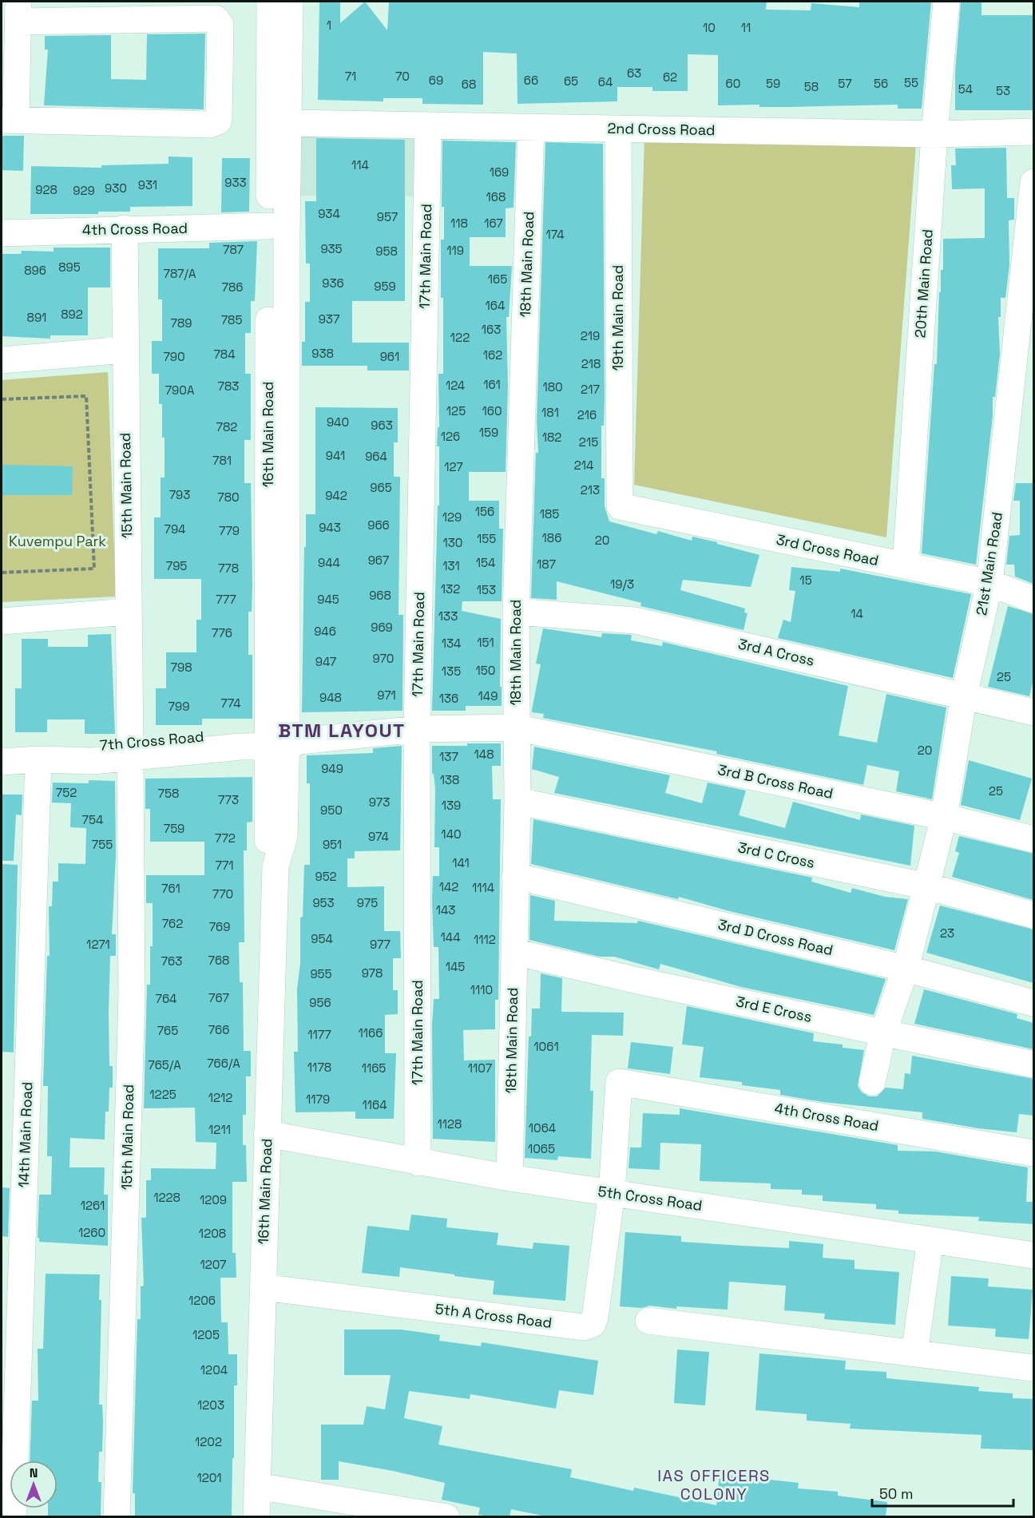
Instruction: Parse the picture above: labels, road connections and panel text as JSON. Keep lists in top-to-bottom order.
{
  "streets": {
    "street": [
      "2nd Cross Road",
      "4th Cross Road",
      "17th Main Road",
      "18th Main Road",
      "20th Main Road",
      "19th Main Road",
      "16th Main Road",
      "15th Main Road",
      "3rd Cross Road",
      "21st Main Road",
      "3rd A Cross",
      "7th Cross Road",
      "3rd B Cross Road",
      "3rd C Cross",
      "3rd D Cross Road",
      "3rd E Cross",
      "14th Main Road",
      "5th Cross Road",
      "5th A Cross Road"
    ]
  },
  "crossings": [
    ["2nd Cross Road", "17th Main Road"],
    ["2nd Cross Road", "18th Main Road"],
    ["2nd Cross Road", "20th Main Road"],
    ["2nd Cross Road", "19th Main Road"],
    ["2nd Cross Road", "16th Main Road"],
    ["4th Cross Road", "16th Main Road"],
    ["4th Cross Road", "15th Main Road"],
    ["4th Cross Road", "5th Cross Road"],
    ["4th Cross Road", "5th A Cross Road"],
    ["17th Main Road", "7th Cross Road"],
    ["17th Main Road", "5th Cross Road"],
    ["18th Main Road", "3rd A Cross"],
    ["18th Main Road", "7th Cross Road"],
    ["18th Main Road", "3rd B Cross Road"],
    ["18th Main Road", "3rd C Cross"],
    ["18th Main Road", "3rd D Cross Road"],
    ["18th Main Road", "3rd E Cross"],
    ["18th Main Road", "5th Cross Road"],
    ["20th Main Road", "3rd Cross Road"],
    ["19th Main Road", "3rd Cross Road"],
    ["16th Main Road", "7th Cross Road"],
    ["16th Main Road", "5th Cross Road"],
    ["16th Main Road", "5th A Cross Road"],
    ["15th Main Road", "7th Cross Road"],
    ["3rd Cross Road", "21st Main Road"],
    ["21st Main Road", "3rd A Cross"],
    ["21st Main Road", "3rd B Cross Road"],
    ["21st Main Road", "3rd C Cross"],
    ["21st Main Road", "3rd D Cross Road"],
    ["21st Main Road", "3rd E Cross"],
    ["7th Cross Road", "3rd B Cross Road"],
    ["7th Cross Road", "14th Main Road"],
    ["5th Cross Road", "5th A Cross Road"]
  ],
  "districts": ["BTM LAYOUT", "IAS OFFICERS COLONY"],
  "parks": ["Kuvempu Park"],
  "house_numbers": [
    "1",
    "10",
    "11",
    "63",
    "71",
    "70",
    "62",
    "69",
    "66",
    "65",
    "64",
    "55",
    "60",
    "59",
    "57",
    "56",
    "68",
    "58",
    "54",
    "53",
    "114",
    "169",
    "933",
    "931",
    "930",
    "928",
    "929",
    "168",
    "934",
    "957",
    "118",
    "167",
    "174",
    "935",
    "787",
    "119",
    "958",
    "895",
    "896",
    "787/A",
    "165",
    "936",
    "959",
    "786",
    "164",
    "892",
    "891",
    "937",
    "785",
    "789",
    "163",
    "219",
    "122",
    "938",
    "784",
    "162",
    "790",
    "961",
    "218",
    "161",
    "124",
    "783",
    "180",
    "217",
    "790A",
    "125",
    "160",
    "181",
    "216",
    "940",
    "963",
    "782",
    "159",
    "126",
    "182",
    "215",
    "941",
    "964",
    "781",
    "214",
    "127",
    "965",
    "213",
    "793",
    "942",
    "780",
    "156",
    "185",
    "129",
    "966",
    "943",
    "794",
    "779",
    "186",
    "155",
    "20",
    "130",
    "967",
    "944",
    "154",
    "187",
    "795",
    "131",
    "778",
    "15",
    "19/3",
    "132",
    "153",
    "968",
    "777",
    "945",
    "14",
    "133",
    "969",
    "946",
    "776",
    "151",
    "134",
    "970",
    "947",
    "798",
    "150",
    "135",
    "25",
    "971",
    "149",
    "948",
    "136",
    "774",
    "799",
    "20",
    "148",
    "137",
    "949",
    "138",
    "25",
    "752",
    "758",
    "773",
    "973",
    "139",
    "950",
    "754",
    "759",
    "140",
    "974",
    "772",
    "755",
    "951",
    "141",
    "771",
    "952",
    "142",
    "1114",
    "761",
    "770",
    "953",
    "975",
    "143",
    "762",
    "769",
    "23",
    "144",
    "954",
    "1112",
    "1271",
    "977",
    "768",
    "763",
    "145",
    "978",
    "955",
    "1110",
    "767",
    "764",
    "956",
    "766",
    "765",
    "1166",
    "1177",
    "1061",
    "766/A",
    "765/A",
    "1178",
    "1165",
    "1107",
    "1225",
    "1212",
    "1179",
    "1164",
    "1128",
    "1064",
    "1211",
    "1065",
    "1228",
    "1209",
    "1261",
    "1260",
    "1208",
    "1207",
    "1206",
    "1205",
    "1204",
    "1203",
    "1202",
    "1201"
  ],
  "scale_bar": "50 m",
  "north": "top"
}
